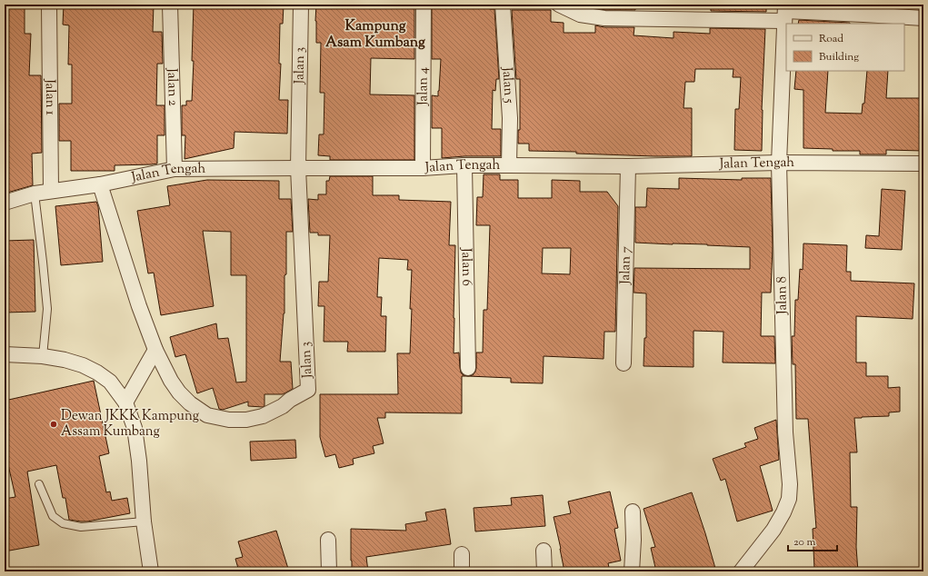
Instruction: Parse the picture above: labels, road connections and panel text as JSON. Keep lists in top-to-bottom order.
{
  "streets": {
    "street": [
      "Jalan 3",
      "Jalan 5",
      "Jalan 2",
      "Jalan 4",
      "Jalan 1",
      "Jalan Tengah",
      "Jalan 7",
      "Jalan 6",
      "Jalan 8"
    ]
  },
  "crossings": [
    ["Jalan 3", "Jalan Tengah"],
    ["Jalan 5", "Jalan Tengah"],
    ["Jalan 2", "Jalan Tengah"],
    ["Jalan 4", "Jalan Tengah"],
    ["Jalan 1", "Jalan Tengah"],
    ["Jalan Tengah", "Jalan 7"],
    ["Jalan Tengah", "Jalan 6"],
    ["Jalan Tengah", "Jalan 8"]
  ],
  "districts": ["Kampung Asam Kumbang"],
  "places": ["Dewan JKKK Kampung Assam Kumbang"],
  "legend": ["Road", "Building"],
  "scale_bar": "20 m"
}
